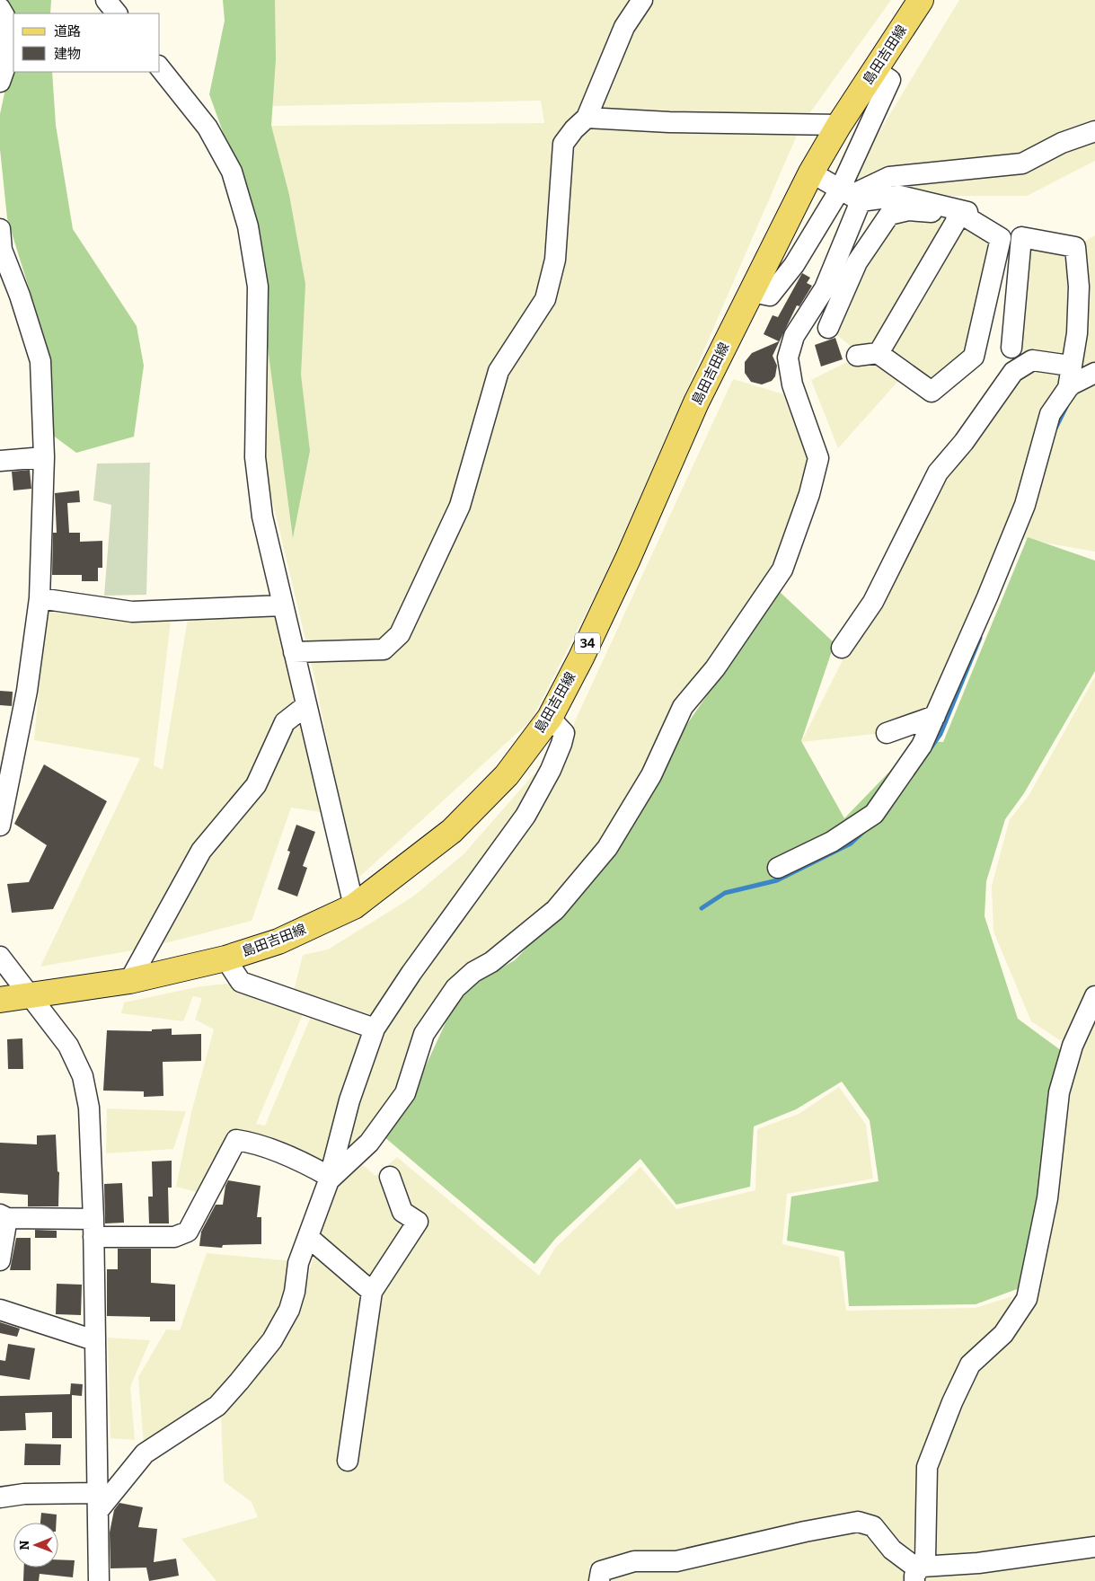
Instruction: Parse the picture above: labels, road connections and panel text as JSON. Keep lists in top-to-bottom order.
{
  "streets": {
    "main road": ["島田吉田線", "34"]
  },
  "legend": ["道路", "建物"],
  "north": "left"
}
